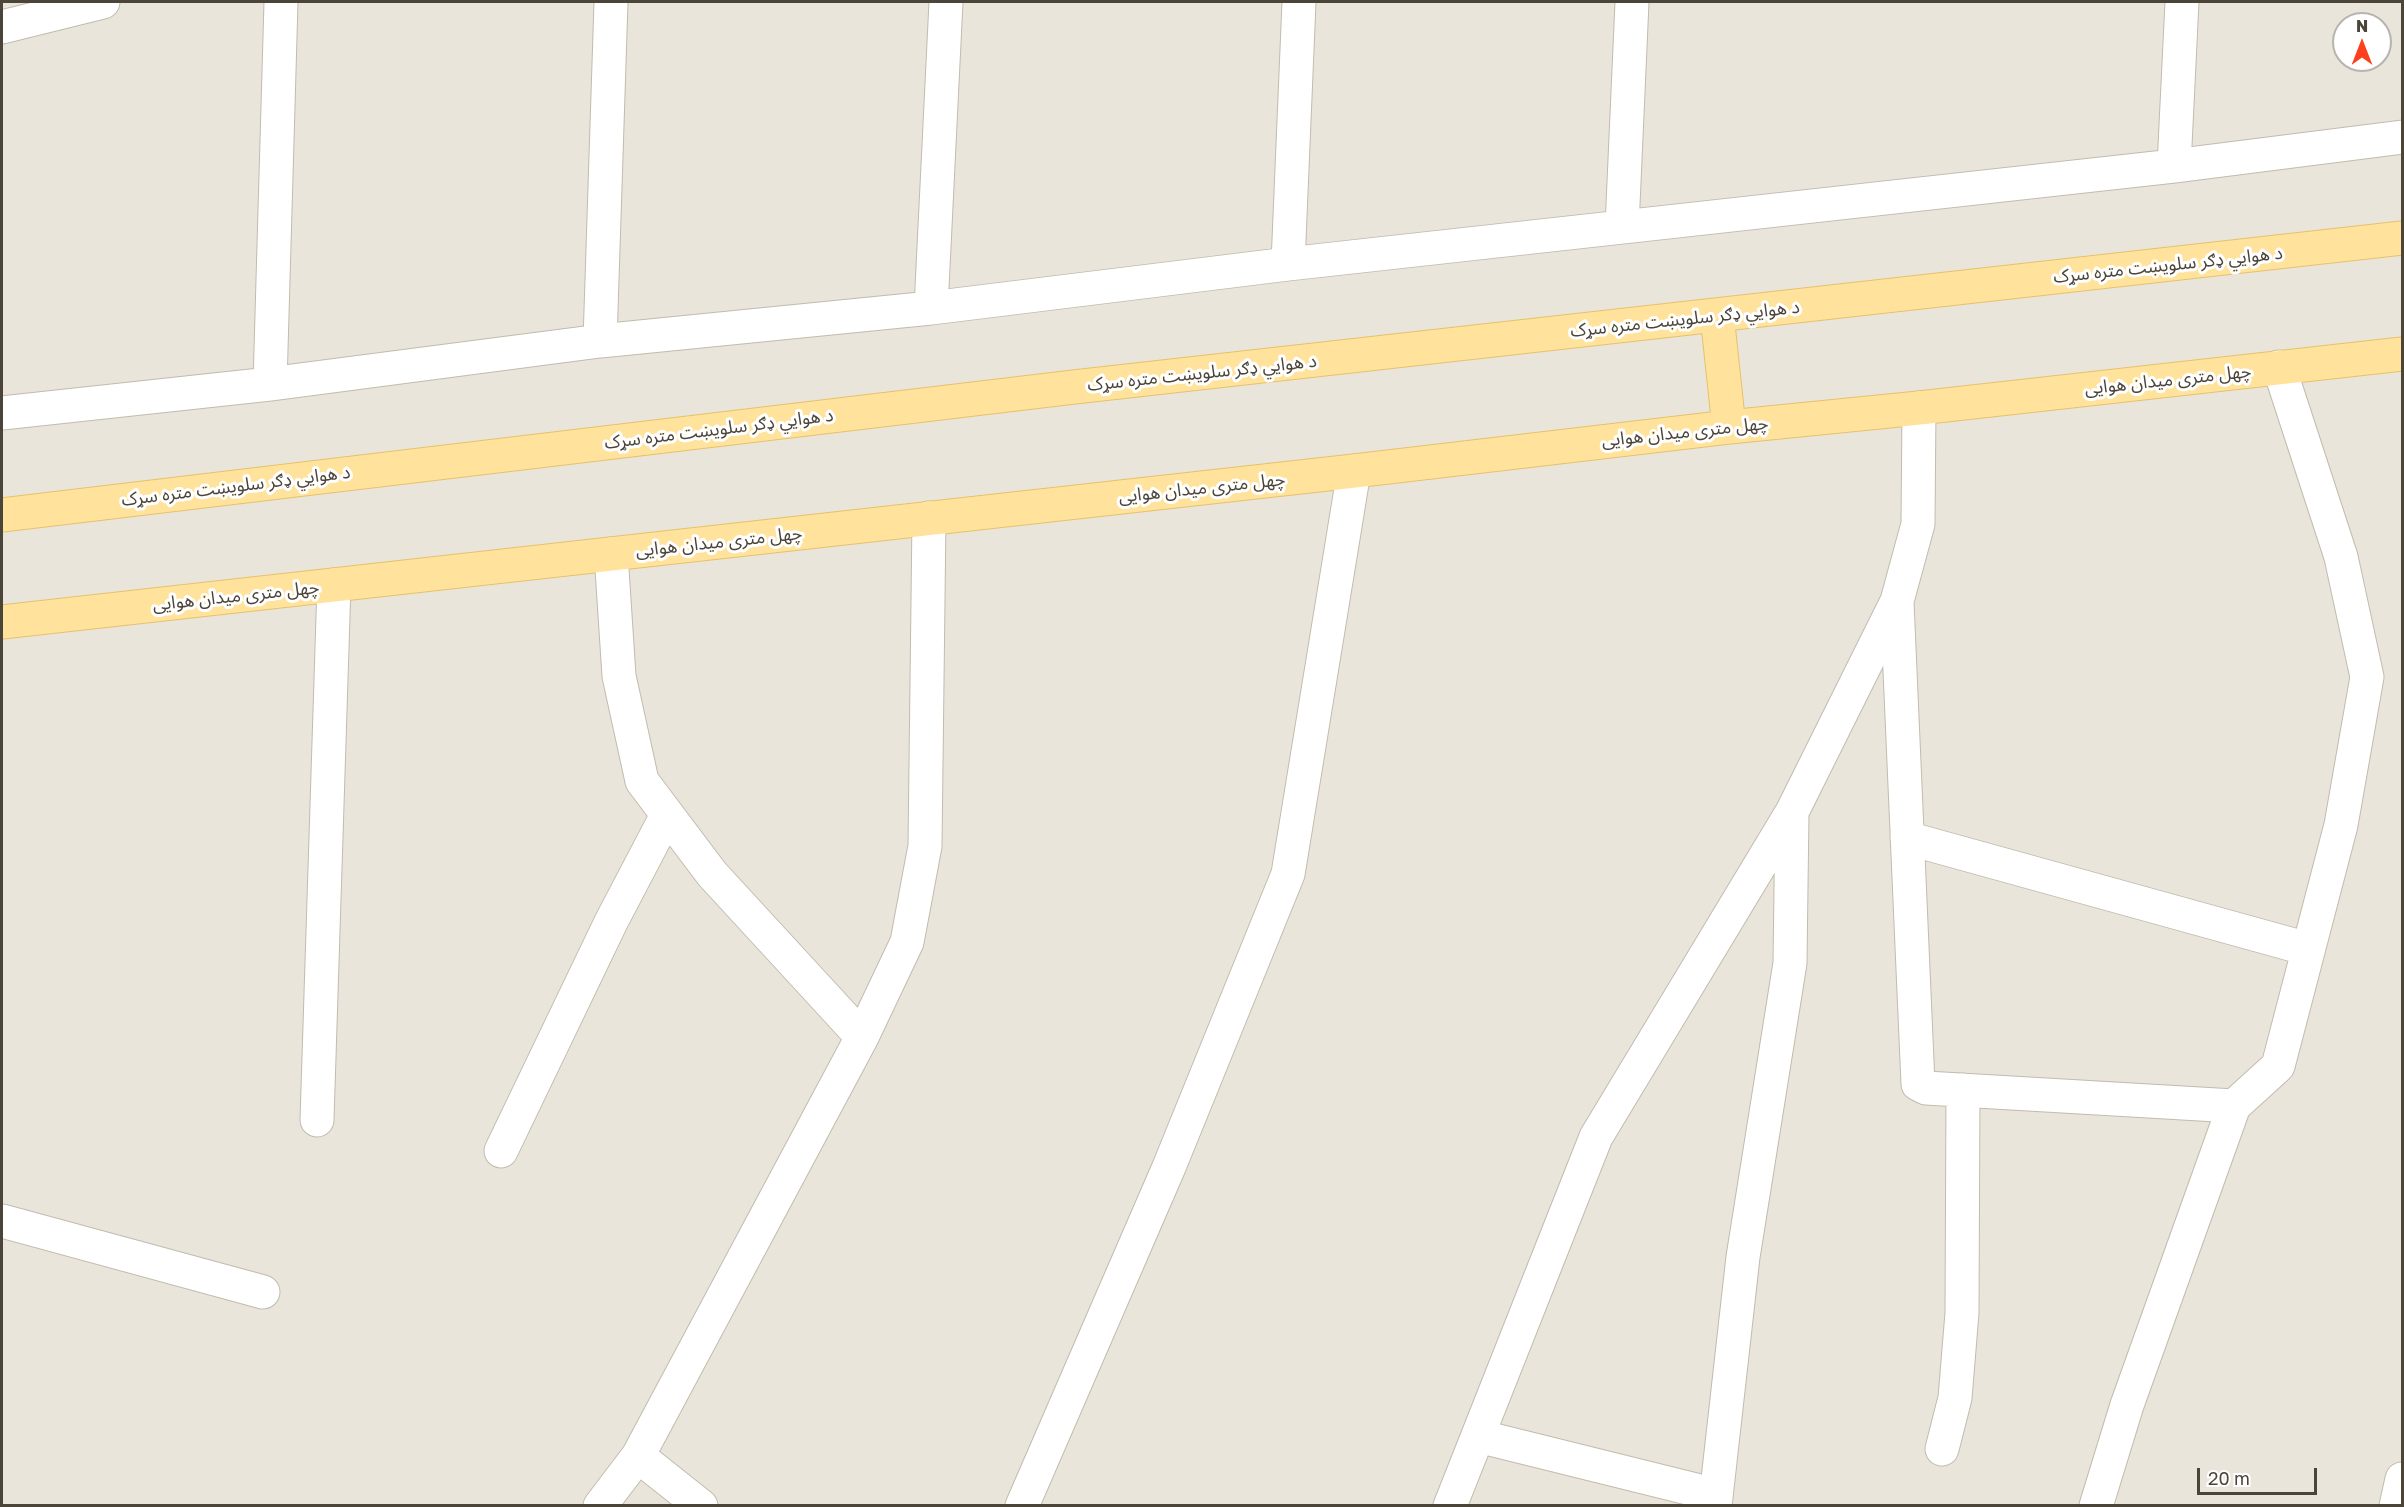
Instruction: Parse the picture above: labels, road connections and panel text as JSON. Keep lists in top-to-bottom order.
{
  "streets": {
    "main road": ["د هوايي ډګر سلویښت متره سړک", "چهل متری میدان هوایی"]
  },
  "scale_bar": "20 m",
  "north": "top"
}
